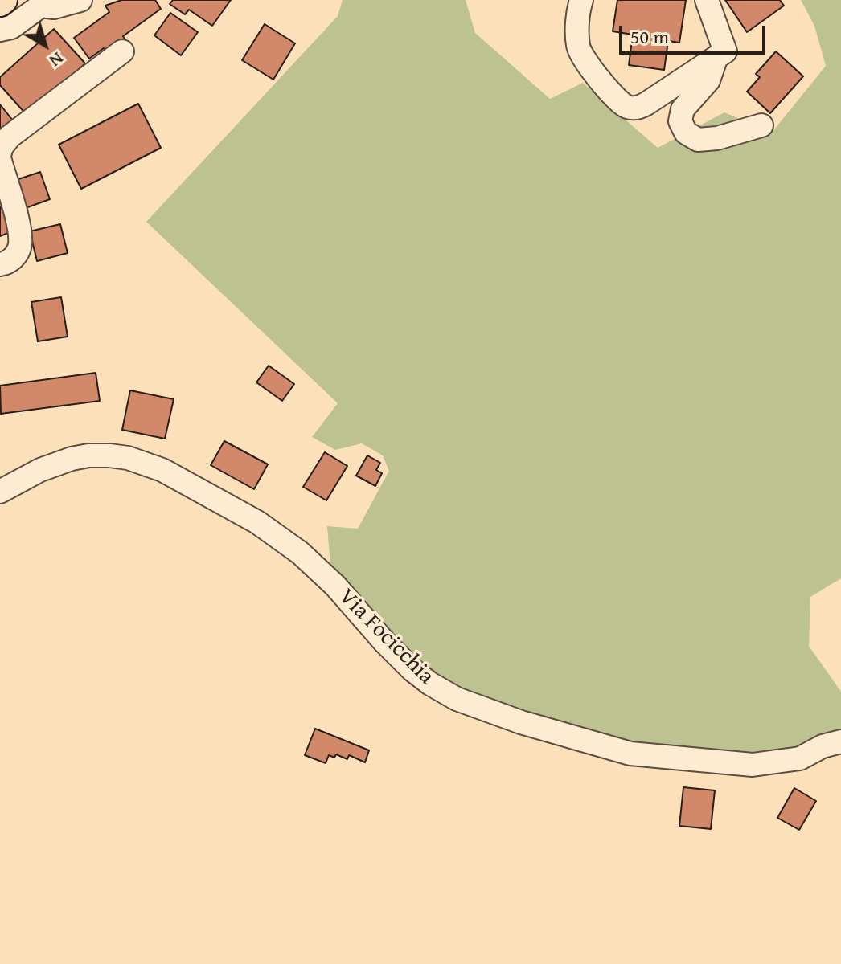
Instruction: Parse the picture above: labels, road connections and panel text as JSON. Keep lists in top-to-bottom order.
{
  "streets": {
    "street": ["Via Focicchia"]
  },
  "scale_bar": "50 m",
  "north": "bottom right"
}
